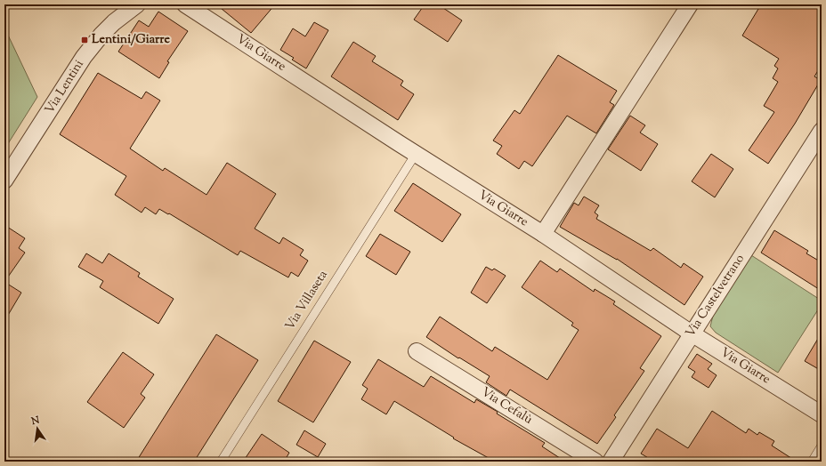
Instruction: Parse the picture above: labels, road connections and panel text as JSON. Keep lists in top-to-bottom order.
{
  "streets": {
    "street": [
      "Via Giarre",
      "Via Lentini",
      "Via Castelvetrano",
      "Via Cefalù"
    ],
    "lane": ["Via Villaseta"]
  },
  "crossings": [
    ["Via Giarre", "Via Castelvetrano"],
    ["Via Giarre", "Via Villaseta"]
  ],
  "places": {
    "transit": ["Lentini/Giarre"]
  },
  "north": "top"
}
